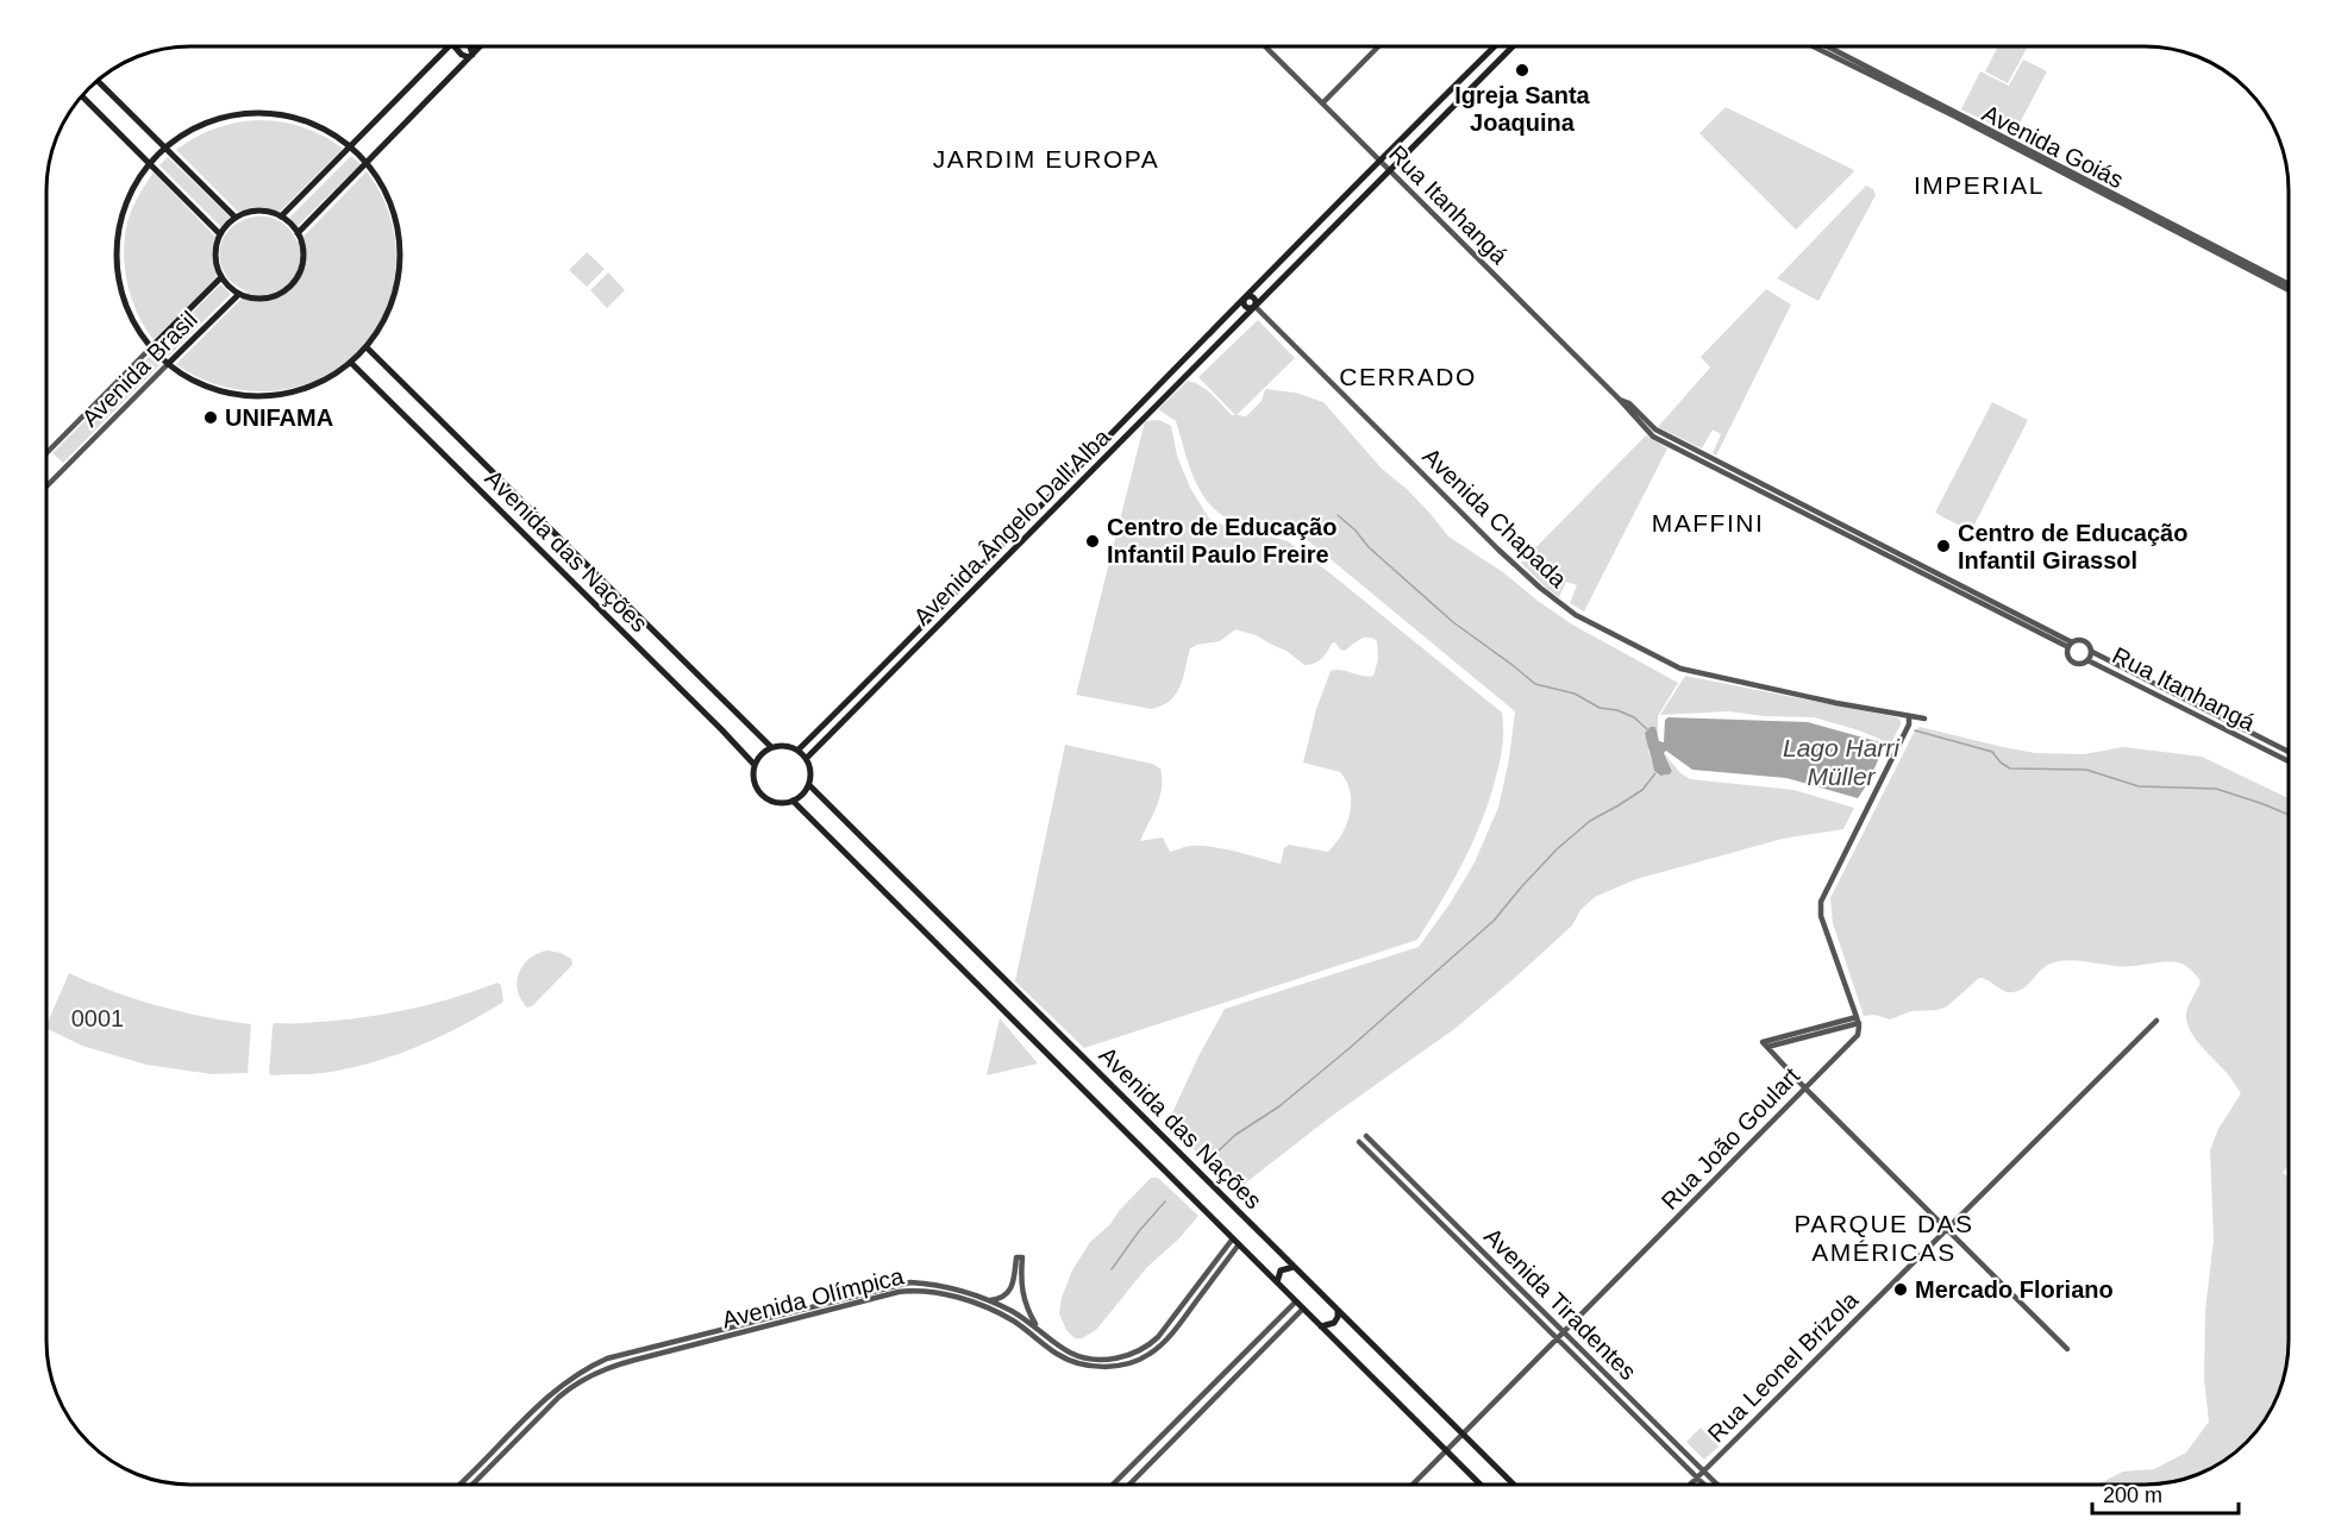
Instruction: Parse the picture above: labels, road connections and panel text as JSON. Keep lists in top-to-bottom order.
{
  "streets": {
    "main road": ["Avenida Brasil", "Avenida Ângelo Dall'Alba", "Avenida das Nações"],
    "street": [
      "Avenida Goiás",
      "Rua Itanhangá",
      "Avenida Chapada",
      "Rua João Goulart",
      "Avenida Olímpica",
      "Avenida Tiradentes",
      "Rua Leonel Brizola"
    ]
  },
  "crossings": [
    ["Rua Itanhangá", "Avenida Ângelo Dall'Alba"],
    ["Avenida Chapada", "Avenida Ângelo Dall'Alba"],
    ["Avenida Ângelo Dall'Alba", "Avenida das Nações"],
    ["Avenida das Nações", "Rua João Goulart"],
    ["Avenida das Nações", "Avenida Olímpica"],
    ["Rua João Goulart", "Avenida Tiradentes"],
    ["Avenida Tiradentes", "Rua Leonel Brizola"]
  ],
  "districts": [
    "JARDIM EUROPA",
    "IMPERIAL",
    "CERRADO",
    "MAFFINI",
    "PARQUE DAS AMÉRICAS"
  ],
  "water": ["Lago Harri Müller"],
  "parks": ["0001"],
  "places": [
    "Igreja Santa Joaquina",
    "UNIFAMA",
    "Centro de Educação Infantil Paulo Freire",
    "Centro de Educação Infantil Girassol",
    "Mercado Floriano"
  ],
  "scale_bar": "200 m"
}
